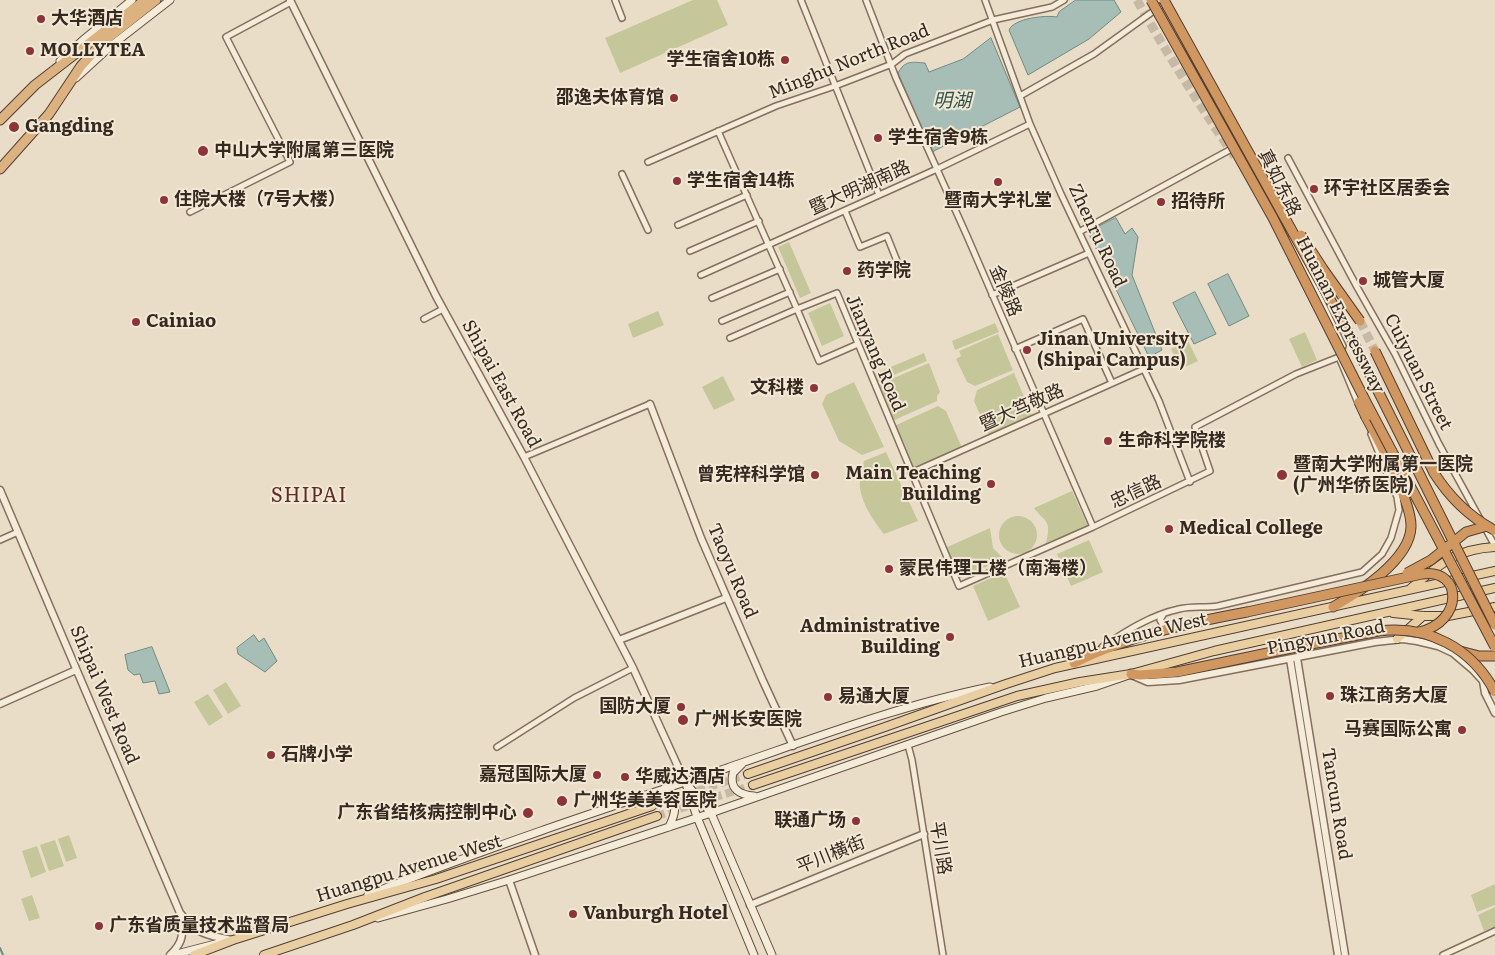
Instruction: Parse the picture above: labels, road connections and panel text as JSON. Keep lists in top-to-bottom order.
{
  "streets": {
    "highway": ["Huanan Expressway"],
    "main road": ["Huangpu Avenue West"],
    "street": [
      "Minghu North Road",
      "真如东路",
      "暨大明湖南路",
      "Zhenru Road",
      "金陵路",
      "Jianyang Road",
      "Cuiyuan Street",
      "Shipai East Road",
      "暨大笃敬路",
      "忠信路",
      "Taoyu Road",
      "Pingyun Road",
      "Shipai West Road",
      "Tancun Road",
      "平川路",
      "平川横街"
    ]
  },
  "crossings": [
    ["Minghu North Road", "Zhenru Road"],
    ["Minghu North Road", "金陵路"],
    ["真如东路", "Huanan Expressway"],
    ["真如东路", "忠信路"],
    ["暨大明湖南路", "Zhenru Road"],
    ["暨大明湖南路", "金陵路"],
    ["Zhenru Road", "暨大笃敬路"],
    ["Zhenru Road", "忠信路"],
    ["金陵路", "Jianyang Road"],
    ["金陵路", "暨大笃敬路"],
    ["金陵路", "忠信路"],
    ["Jianyang Road", "暨大笃敬路"],
    ["Jianyang Road", "忠信路"],
    ["Pingyun Road", "Huangpu Avenue West"],
    ["Pingyun Road", "Tancun Road"],
    ["平川路", "平川横街"]
  ],
  "districts": ["SHIPAI"],
  "water": ["明湖"],
  "places": [
    "大华酒店",
    "MOLLYTEA",
    "学生宿舍10栋",
    "邵逸夫体育馆",
    "Gangding",
    "学生宿舍9栋",
    "中山大学附属第三医院",
    "学生宿舍14栋",
    "暨南大学礼堂",
    "环宇社区居委会",
    "住院大楼（7号大楼）",
    "招待所",
    "药学院",
    "城管大厦",
    "Cainiao",
    "Jinan University (Shipai Campus)",
    "文科楼",
    "生命科学院楼",
    "曾宪梓科学馆",
    "暨南大学附属第一医院 (广州华侨医院)",
    "Main Teaching Building",
    "Medical College",
    "蒙民伟理工楼（南海楼）",
    "Administrative Building",
    "珠江商务大厦",
    "易通大厦",
    "国防大厦",
    "广州长安医院",
    "马赛国际公寓",
    "石牌小学",
    "嘉冠国际大厦",
    "华威达酒店",
    "广州华美美容医院",
    "广东省结核病控制中心",
    "联通广场",
    "Vanburgh Hotel",
    "广东省质量技术监督局"
  ]
}
